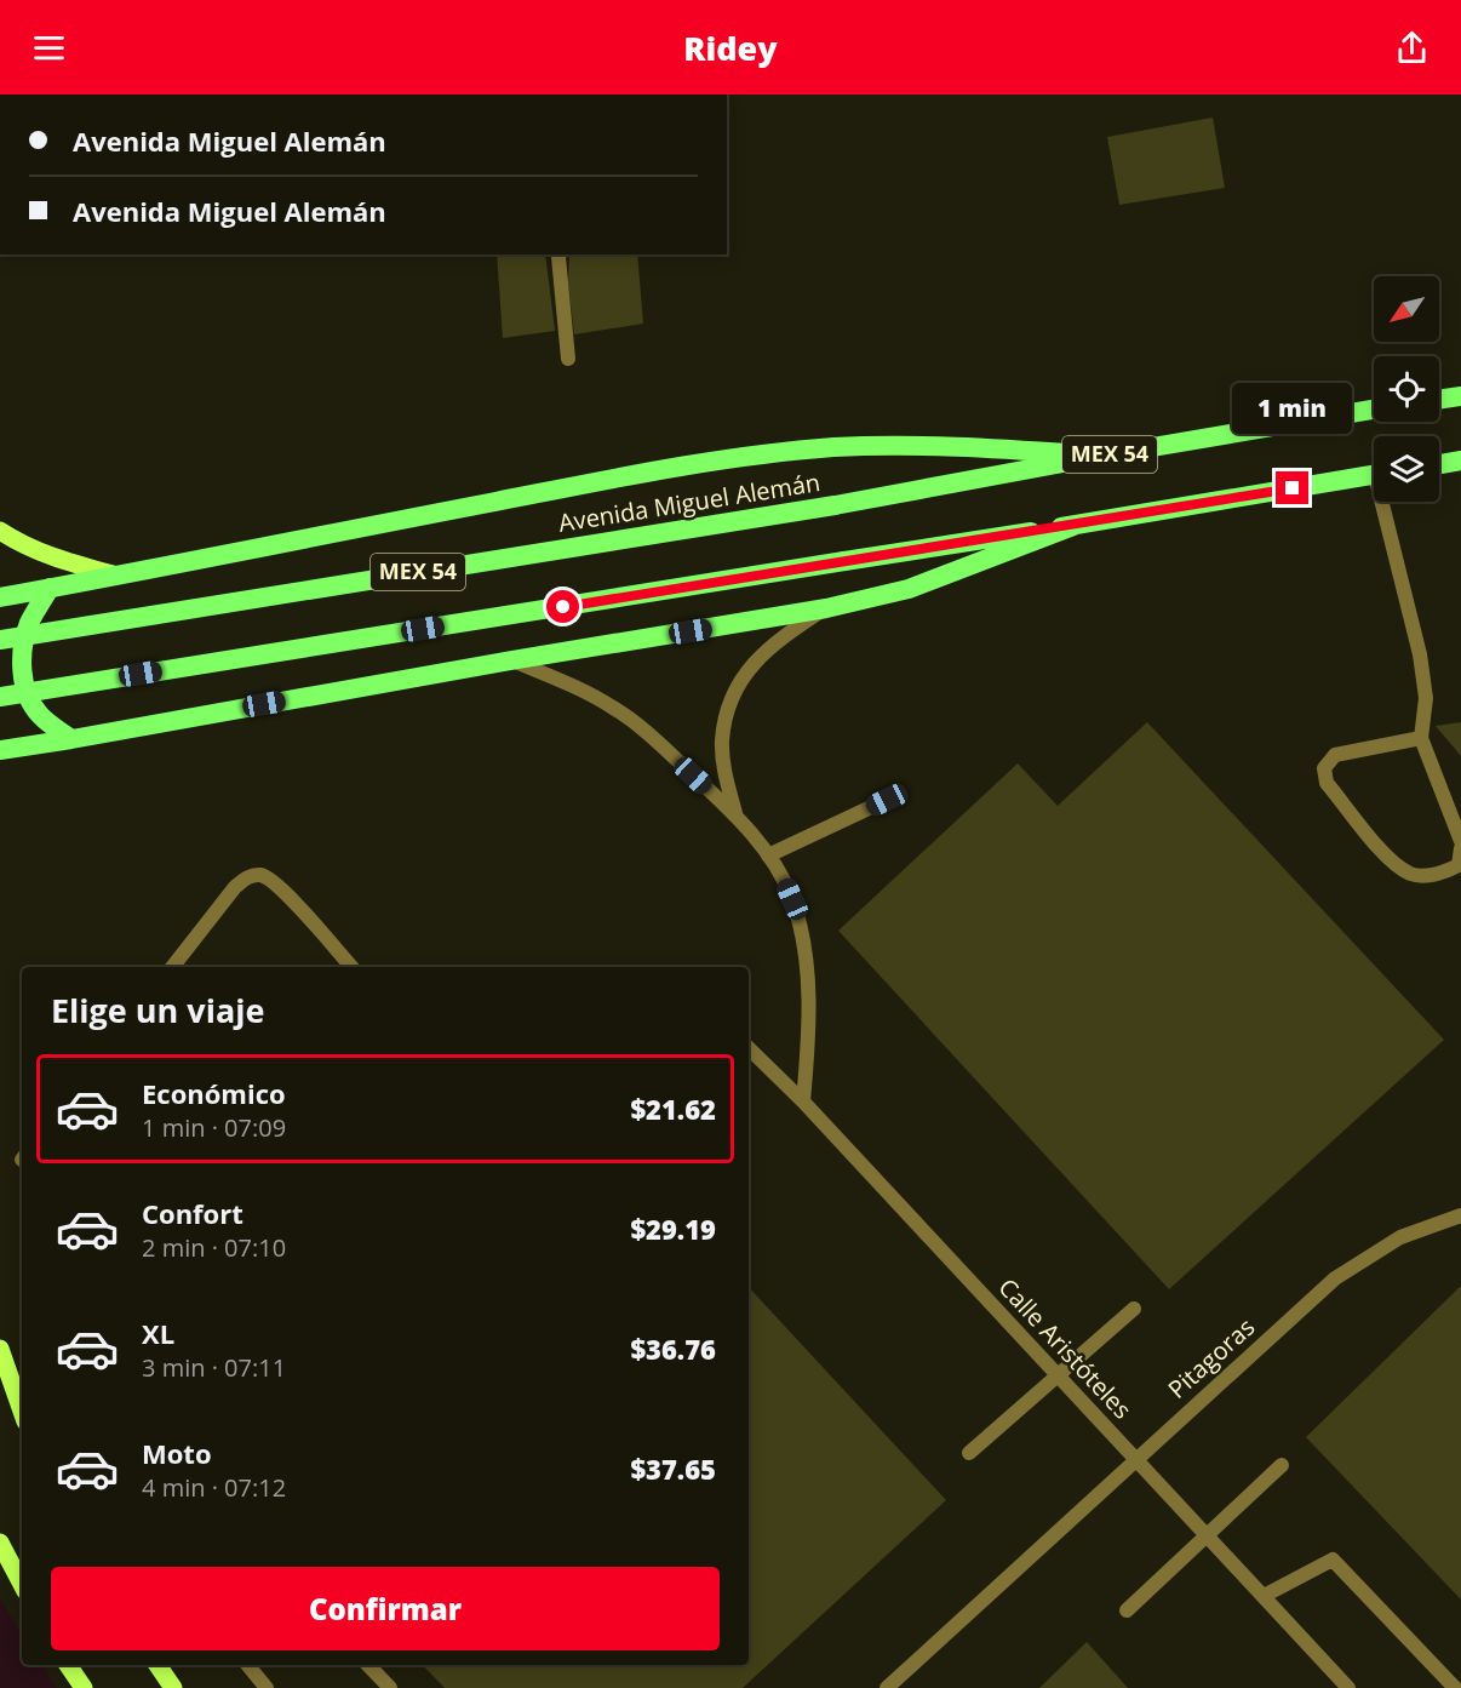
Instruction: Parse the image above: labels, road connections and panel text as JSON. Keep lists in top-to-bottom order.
{
  "streets": {
    "highway": ["MEX 54", "Avenida Miguel Alemán"],
    "lane": ["Calle Aristóteles", "Pitagoras"]
  },
  "crossings": [
    ["Calle Aristóteles", "Pitagoras"]
  ],
  "north": "bottom left",
  "page": {
    "header": "Ridey",
    "banner": ["Avenida Miguel Alemán", "Avenida Miguel Alemán"],
    "bubble": "1 min",
    "heading": "Elige un viaje",
    "list": [
      {
        "name": "Económico",
        "note": "1 min · 07:09",
        "value": "$21.62"
      },
      {
        "name": "Confort",
        "note": "2 min · 07:10",
        "value": "$29.19"
      },
      {
        "name": "XL",
        "note": "3 min · 07:11",
        "value": "$36.76"
      },
      {
        "name": "Moto",
        "note": "4 min · 07:12",
        "value": "$37.65"
      }
    ],
    "buttons": "Confirmar"
  }
}
